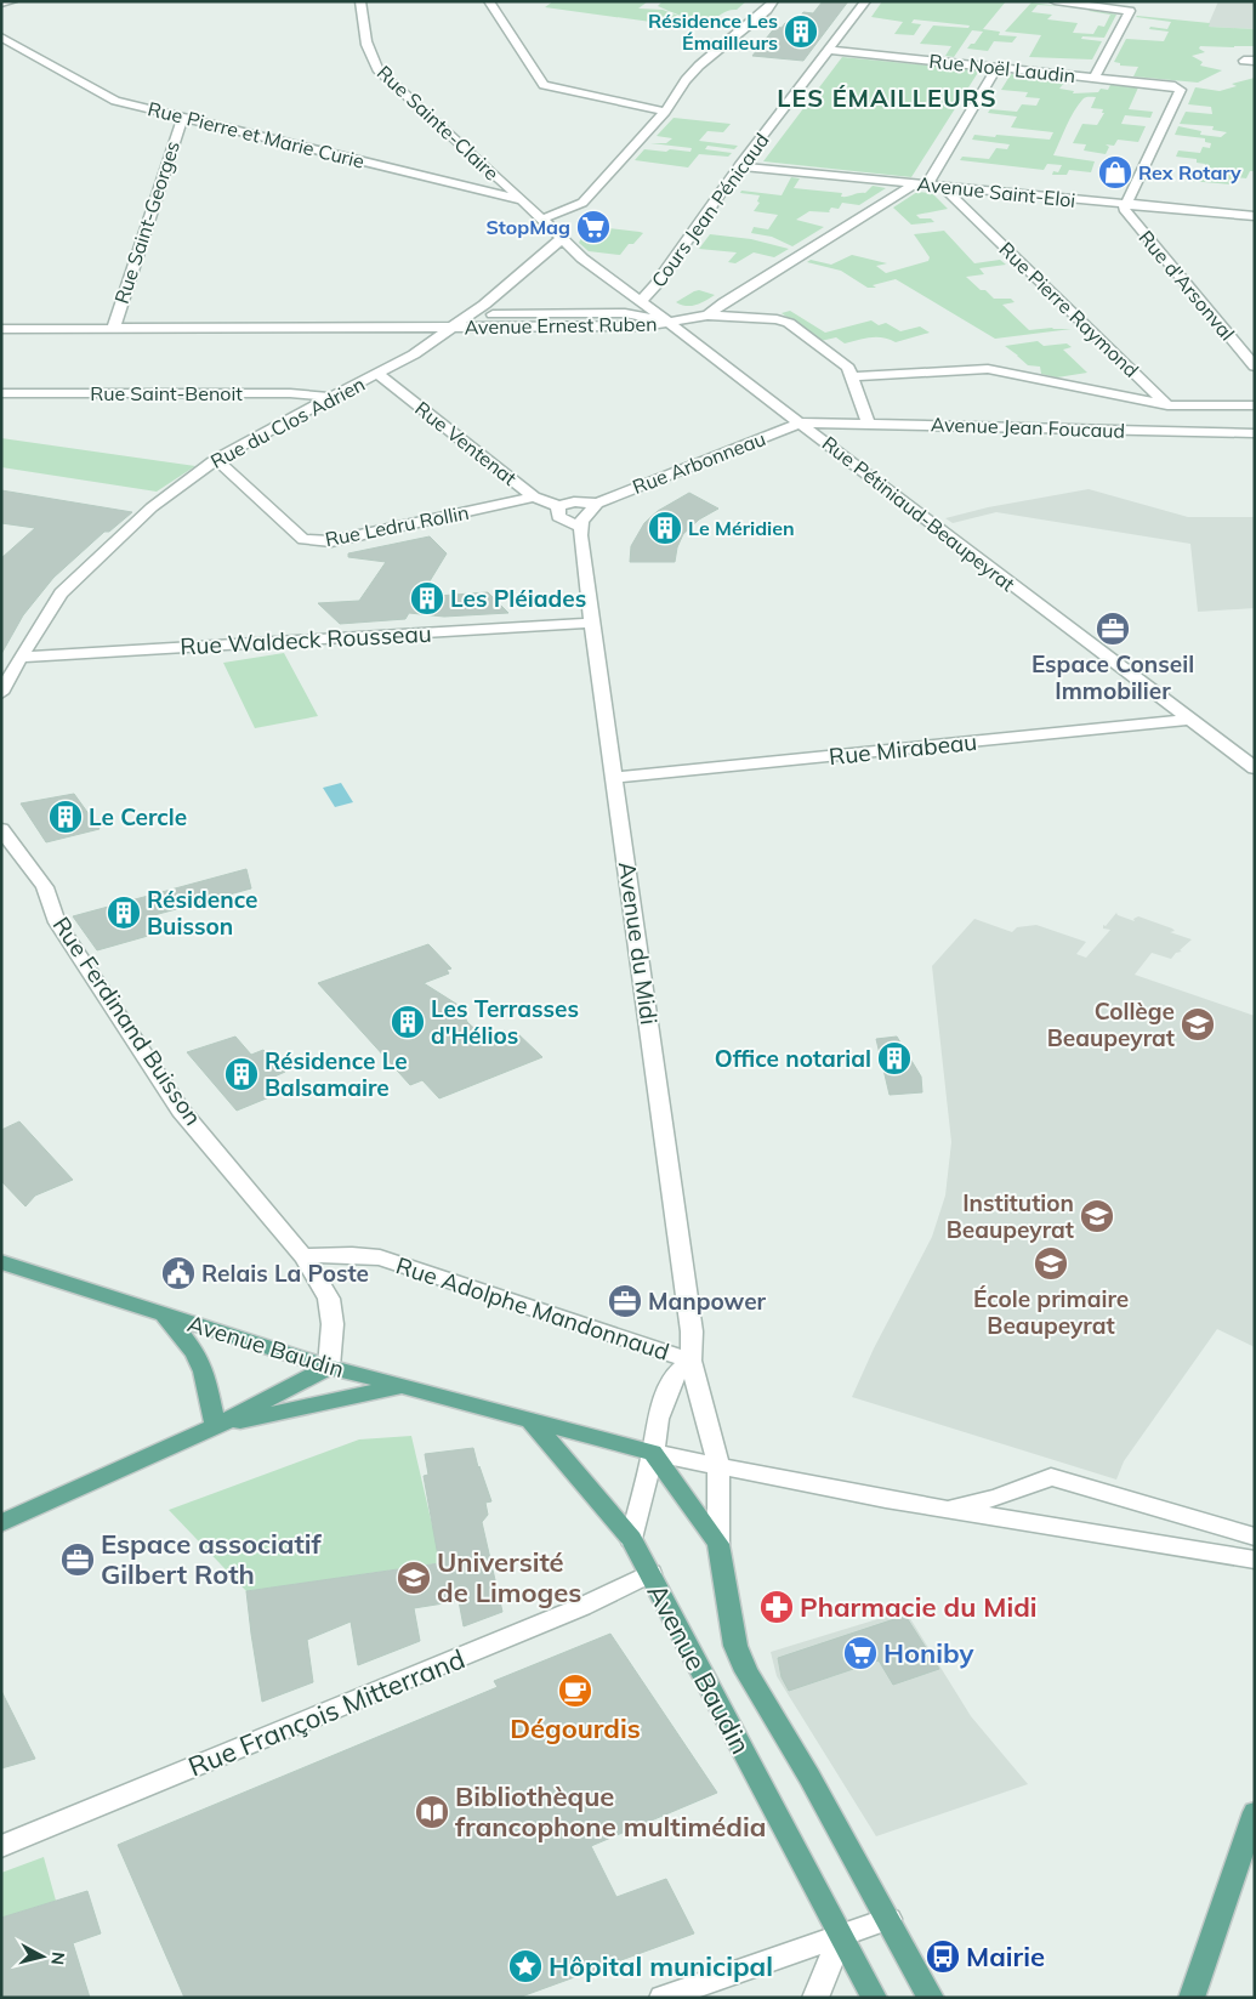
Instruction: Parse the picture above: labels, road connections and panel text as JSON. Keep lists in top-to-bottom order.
{
  "streets": {
    "main road": ["Avenue Baudin"],
    "street": [
      "Rue Noël Laudin",
      "Rue Sainte-Claire",
      "Rue Pierre et Marie Curie",
      "Avenue Saint-Eloi",
      "Cours Jean Pénicaud",
      "Rue Saint-Georges",
      "Rue d'Arsonval",
      "Rue Pierre Raymond",
      "Avenue Ernest Ruben",
      "Rue Saint-Benoit",
      "Rue du Clos Adrien",
      "Avenue Jean Foucaud",
      "Rue Ventenat",
      "Rue Arbonneau",
      "Rue Pétiniaud-Beaupeyrat",
      "Rue Ledru Rollin",
      "Rue Waldeck Rousseau",
      "Rue Mirabeau",
      "Avenue du Midi",
      "Rue Ferdinand Buisson",
      "Rue Adolphe Mandonnaud",
      "Rue François Mitterrand"
    ]
  },
  "crossings": [
    ["Rue Noël Laudin", "Avenue Saint-Eloi"],
    ["Rue Noël Laudin", "Cours Jean Pénicaud"],
    ["Rue Noël Laudin", "Rue d'Arsonval"],
    ["Rue Sainte-Claire", "Rue Pierre et Marie Curie"],
    ["Rue Sainte-Claire", "Rue du Clos Adrien"],
    ["Rue Sainte-Claire", "Rue Pétiniaud-Beaupeyrat"],
    ["Rue Pierre et Marie Curie", "Rue Saint-Georges"],
    ["Avenue Saint-Eloi", "Cours Jean Pénicaud"],
    ["Avenue Saint-Eloi", "Rue d'Arsonval"],
    ["Avenue Saint-Eloi", "Rue Pierre Raymond"],
    ["Cours Jean Pénicaud", "Rue Pétiniaud-Beaupeyrat"],
    ["Rue Saint-Georges", "Avenue Ernest Ruben"],
    ["Rue Pierre Raymond", "Avenue Jean Foucaud"],
    ["Avenue Ernest Ruben", "Rue du Clos Adrien"],
    ["Avenue Ernest Ruben", "Rue Pétiniaud-Beaupeyrat"],
    ["Rue Saint-Benoit", "Rue du Clos Adrien"],
    ["Rue du Clos Adrien", "Rue Ventenat"],
    ["Rue du Clos Adrien", "Rue Pétiniaud-Beaupeyrat"],
    ["Rue du Clos Adrien", "Rue Ledru Rollin"],
    ["Rue du Clos Adrien", "Rue Waldeck Rousseau"],
    ["Avenue Jean Foucaud", "Rue Arbonneau"],
    ["Avenue Jean Foucaud", "Rue Pétiniaud-Beaupeyrat"],
    ["Rue Ventenat", "Rue Ledru Rollin"],
    ["Rue Arbonneau", "Rue Pétiniaud-Beaupeyrat"],
    ["Rue Pétiniaud-Beaupeyrat", "Rue Mirabeau"],
    ["Rue Waldeck Rousseau", "Avenue du Midi"],
    ["Rue Mirabeau", "Avenue du Midi"],
    ["Avenue du Midi", "Rue Adolphe Mandonnaud"],
    ["Avenue du Midi", "Avenue Baudin"],
    ["Rue Ferdinand Buisson", "Rue Adolphe Mandonnaud"],
    ["Rue Ferdinand Buisson", "Avenue Baudin"],
    ["Avenue Baudin", "Rue François Mitterrand"]
  ],
  "districts": ["LES ÉMAILLEURS"],
  "places": {
    "building": [
      "Résidence Les Émailleurs",
      "Le Méridien",
      "Les Pléiades",
      "Le Cercle",
      "Résidence Buisson",
      "Les Terrasses d'Hélios",
      "Office notarial",
      "Résidence Le Balsamaire"
    ],
    "shop": ["Rex Rotary"],
    "supermarket": ["StopMag", "Honiby"],
    "office": ["Espace Conseil Immobilier", "Manpower", "Espace associatif Gilbert Roth"],
    "school or university": [
      "Collège Beaupeyrat",
      "Institution Beaupeyrat",
      "École primaire Beaupeyrat",
      "Université de Limoges"
    ],
    "public building": ["Relais La Poste"],
    "pharmacy": ["Pharmacie du Midi"],
    "cafe": ["Dégourdis"],
    "library": ["Bibliothèque francophone multimédia"],
    "bus stop": ["Mairie"],
    "place": ["Hôpital municipal"]
  },
  "north": "right"
}
